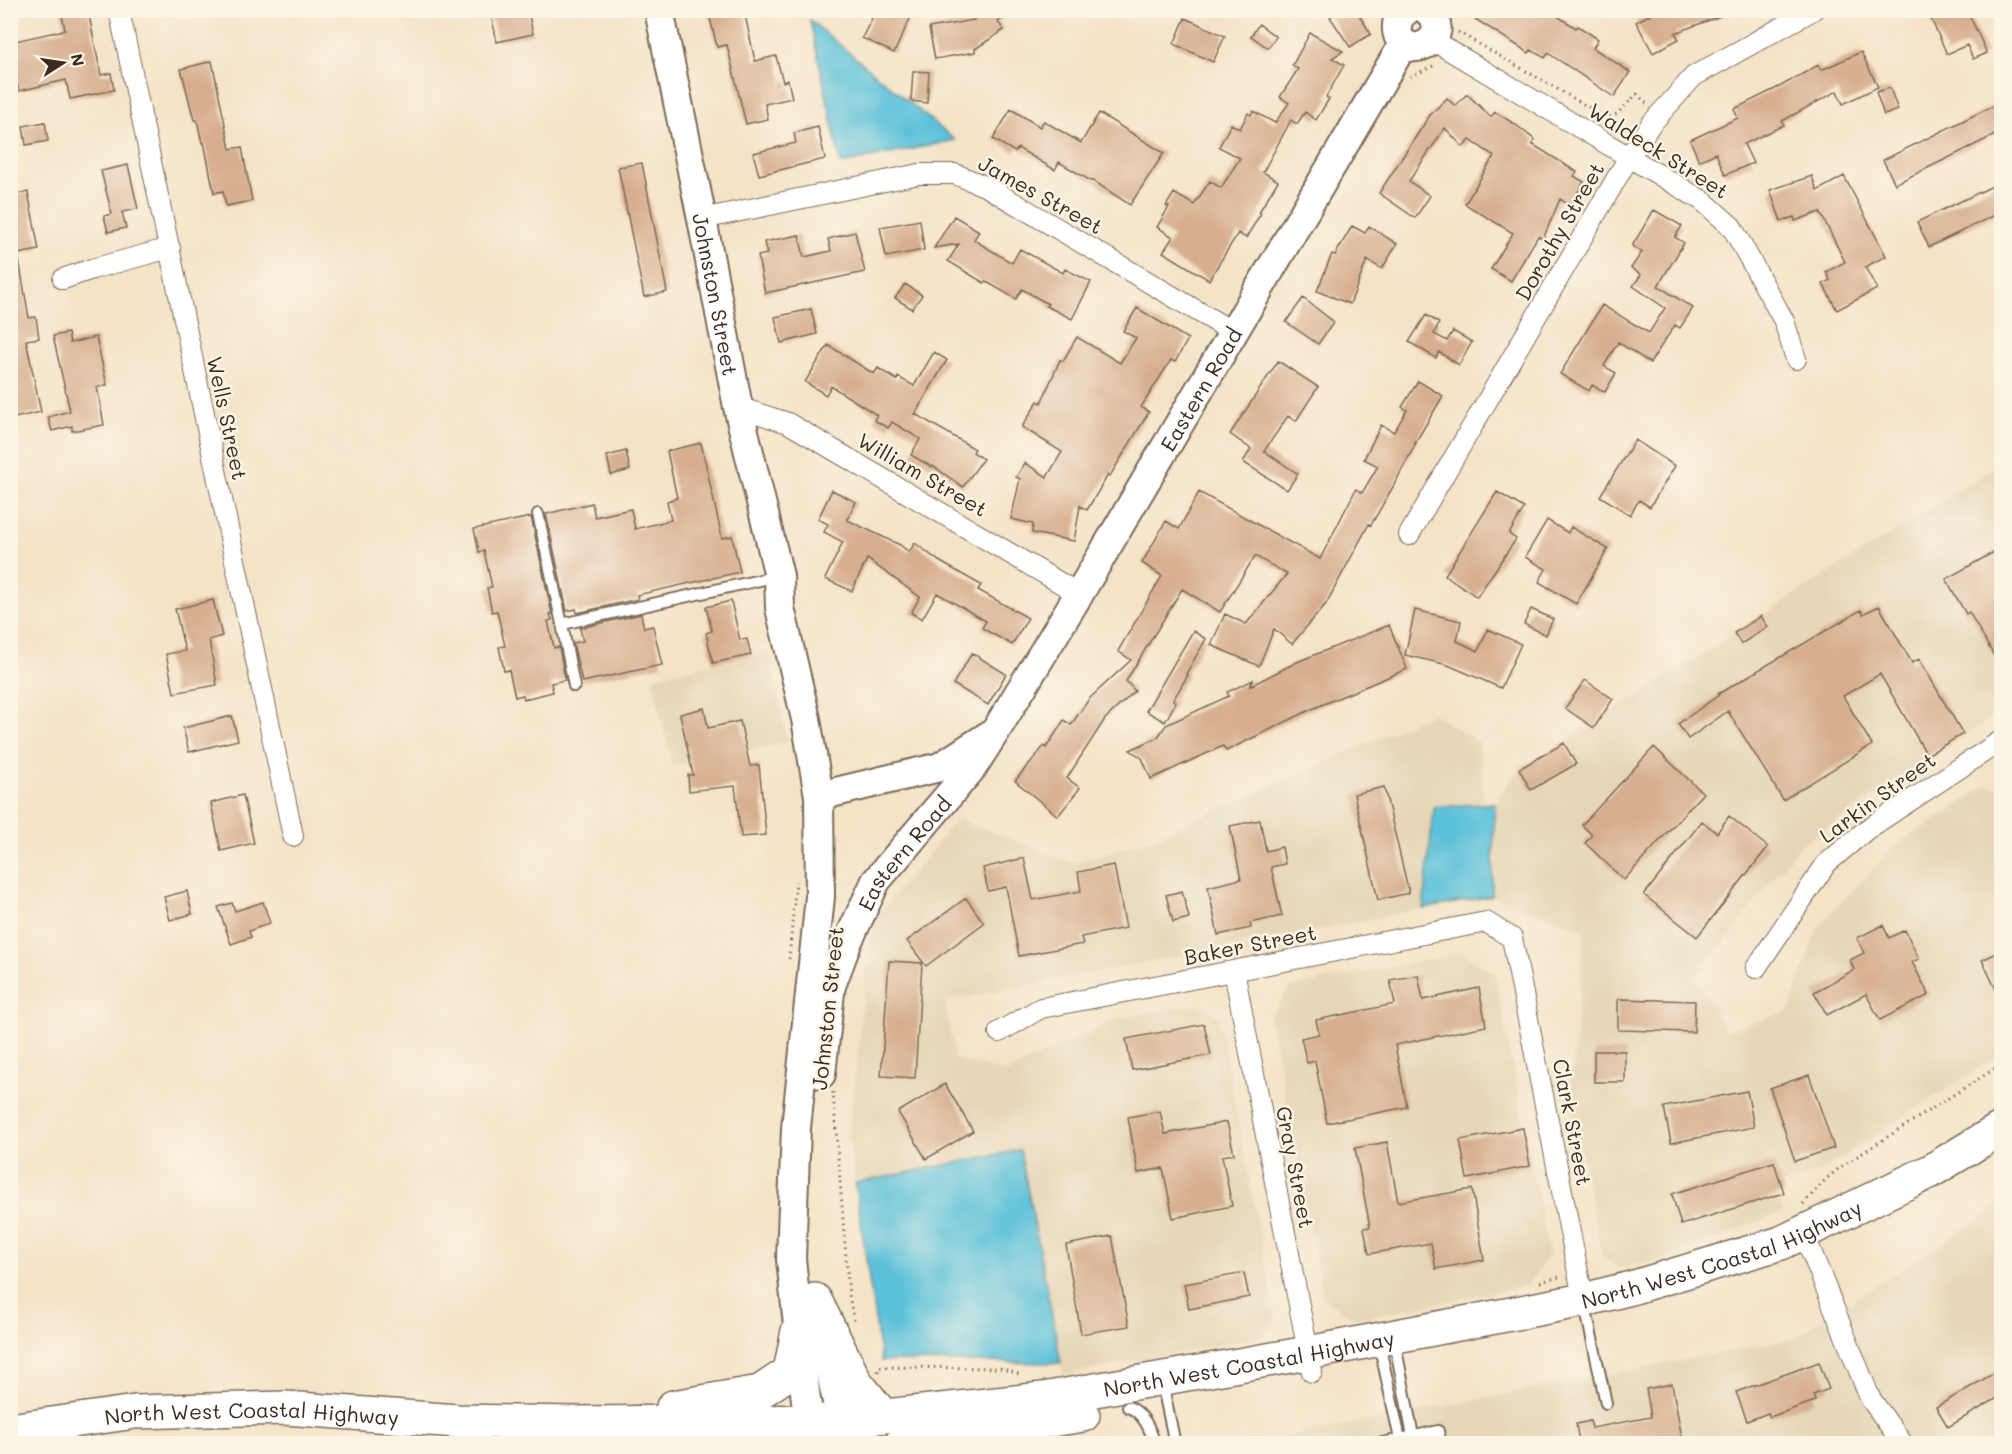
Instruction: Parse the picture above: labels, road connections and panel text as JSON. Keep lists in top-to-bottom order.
{
  "streets": {
    "highway": ["North West Coastal Highway"],
    "main road": ["Johnston Street", "Eastern Road"],
    "street": [
      "Waldeck Street",
      "James Street",
      "Dorothy Street",
      "Wells Street",
      "William Street",
      "Larkin Street",
      "Baker Street",
      "Clark Street",
      "Gray Street"
    ]
  },
  "crossings": [
    ["Waldeck Street", "Dorothy Street"],
    ["James Street", "Johnston Street"],
    ["James Street", "Eastern Road"],
    ["Johnston Street", "Eastern Road"],
    ["Johnston Street", "William Street"],
    ["Johnston Street", "North West Coastal Highway"],
    ["Eastern Road", "William Street"],
    ["Baker Street", "Clark Street"],
    ["Baker Street", "Gray Street"],
    ["Clark Street", "North West Coastal Highway"],
    ["Gray Street", "North West Coastal Highway"]
  ],
  "north": "right"
}
